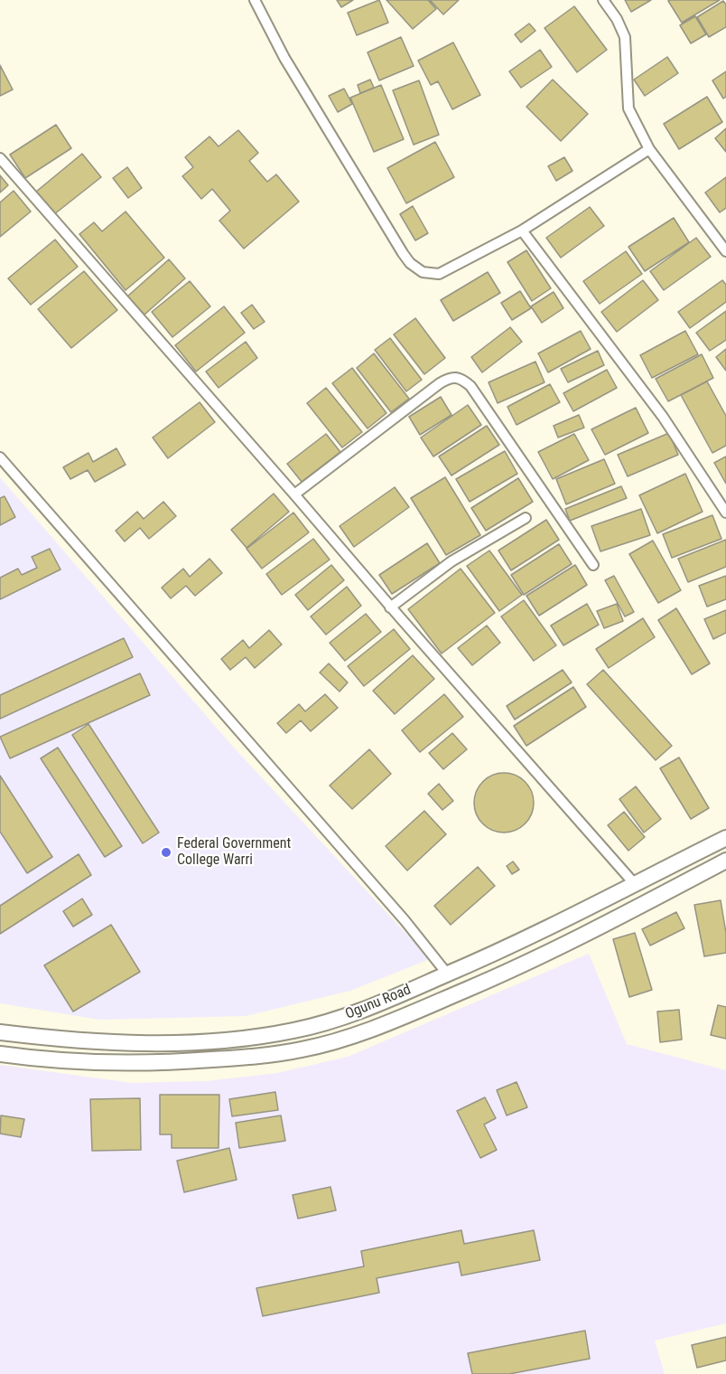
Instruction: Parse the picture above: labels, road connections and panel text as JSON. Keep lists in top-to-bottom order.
{
  "streets": {
    "main road": ["Ogunu Road"]
  },
  "places": ["Federal Government College Warri"]
}
